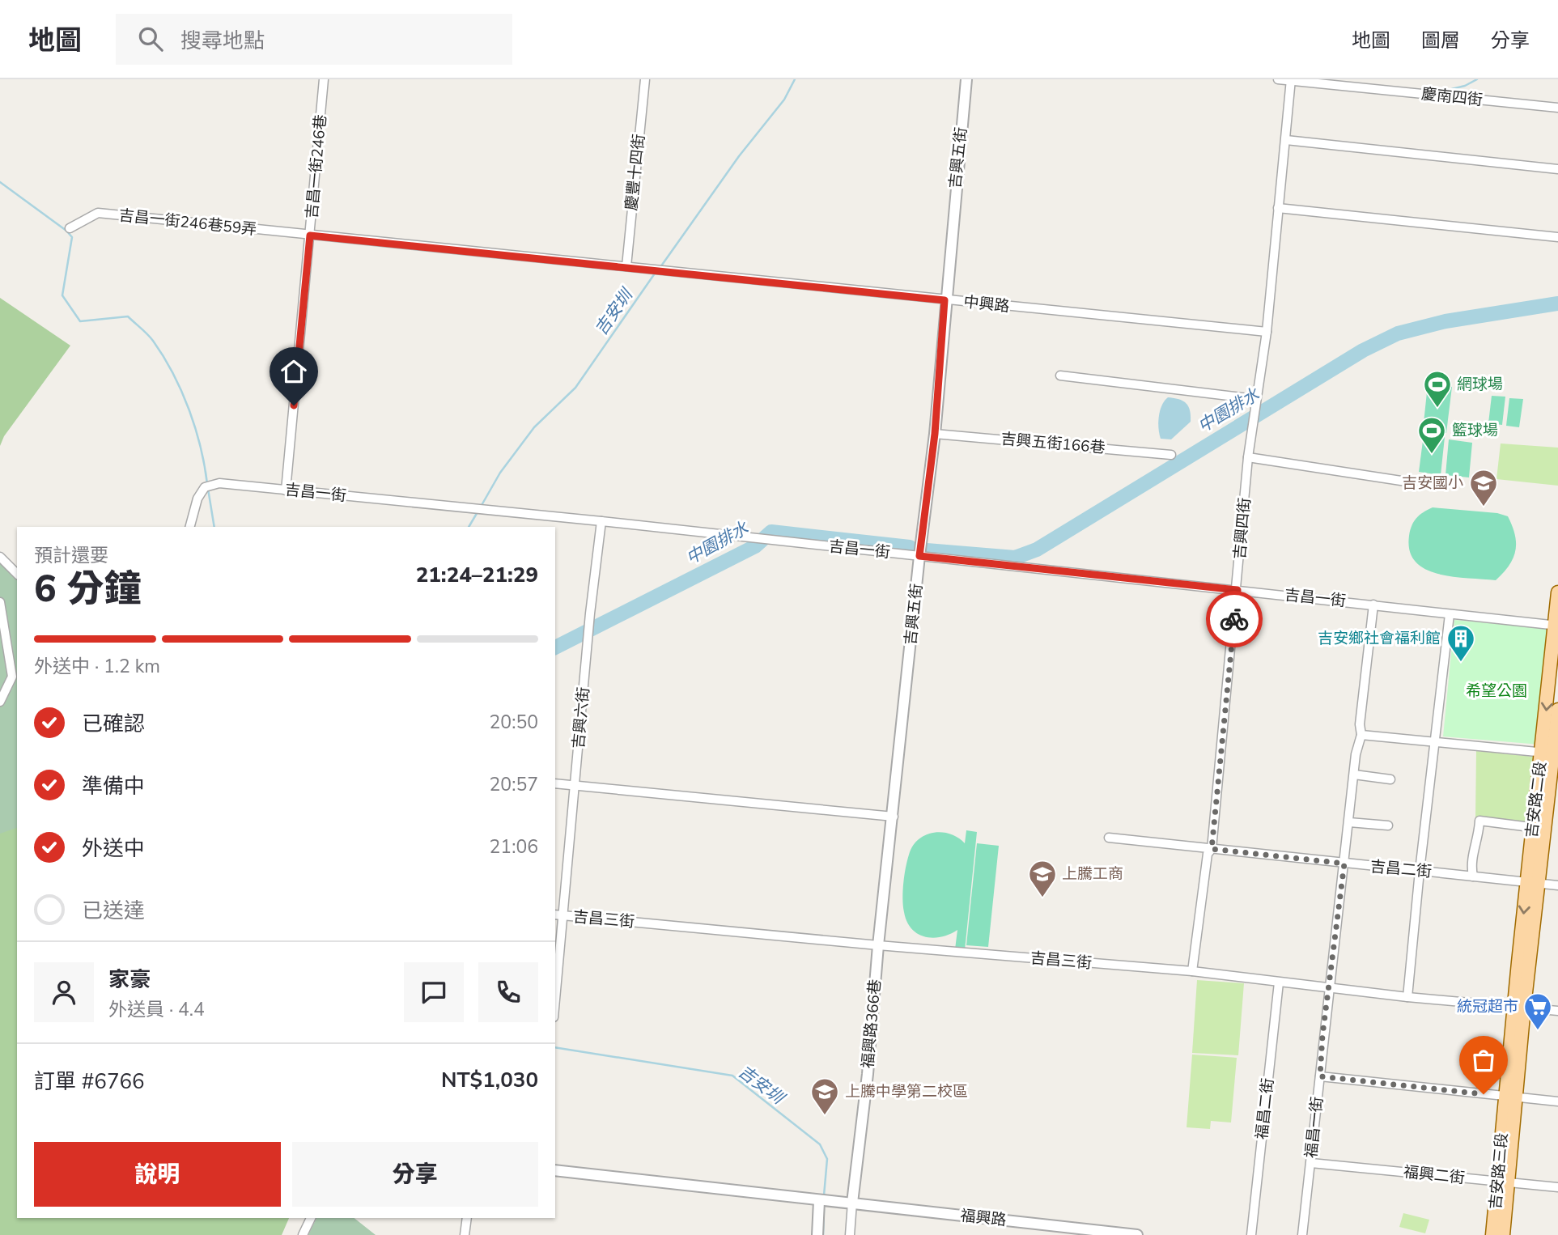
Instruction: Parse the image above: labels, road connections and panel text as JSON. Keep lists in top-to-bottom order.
{
  "streets": {
    "main road": ["吉安路二段", "吉安路三段"],
    "street": [
      "慶南四街",
      "吉興五街",
      "吉昌一街246巷",
      "慶豐十四街",
      "吉昌一街246巷59弄",
      "中興路",
      "吉興五街166巷",
      "吉昌一街",
      "吉興四街",
      "吉興六街",
      "吉昌二街",
      "吉昌三街",
      "福興路366巷",
      "福昌二街",
      "福昌一街",
      "福興二街",
      "福興路"
    ]
  },
  "crossings": [
    ["吉興五街", "中興路"],
    ["吉興五街", "吉興五街166巷"],
    ["吉興五街", "吉昌一街"],
    ["吉興五街", "吉昌三街"],
    ["吉興五街", "福興路366巷"],
    ["吉昌一街246巷", "吉昌一街246巷59弄"],
    ["吉昌一街246巷", "吉昌一街"],
    ["慶豐十四街", "中興路"],
    ["吉昌一街", "吉興四街"],
    ["吉昌一街", "吉興六街"],
    ["吉昌一街", "吉安路二段"],
    ["吉昌一街", "福昌一街"],
    ["吉興四街", "吉昌二街"],
    ["吉興四街", "吉昌三街"],
    ["吉興六街", "吉昌三街"],
    ["吉安路二段", "吉昌二街"],
    ["吉安路二段", "吉昌三街"],
    ["吉安路二段", "吉安路三段"],
    ["吉昌二街", "福昌一街"],
    ["吉昌三街", "福興路366巷"],
    ["吉昌三街", "福昌二街"],
    ["吉昌三街", "福昌一街"],
    ["吉昌三街", "吉安路三段"],
    ["福興路366巷", "福興路"],
    ["福昌一街", "福興二街"],
    ["吉安路三段", "福興二街"]
  ],
  "water": ["吉安圳", "中園排水"],
  "parks": ["希望公園"],
  "places": {
    "sports": ["網球場", "籃球場"],
    "school or university": ["吉安國小", "上騰工商", "上騰中學第二校區"],
    "building": ["吉安鄉社會福利館"],
    "supermarket": ["統冠超市"]
  },
  "page": {
    "header": "地圖",
    "search": "搜尋地點",
    "nav": ["地圖", "圖層", "分享"],
    "heading": ["6 分鐘", "預計還要", "21:24–21:29"],
    "panel": [
      "家豪",
      "外送員 · 4.4",
      "訂單 #6766",
      "NT$1,030"
    ],
    "bar": "外送中 · 1.2 km",
    "list": [
      ["已確認", "20:50"],
      ["準備中", "20:57"],
      ["外送中", "21:06"],
      "已送達"
    ],
    "buttons": ["說明", "分享"]
  }
}
